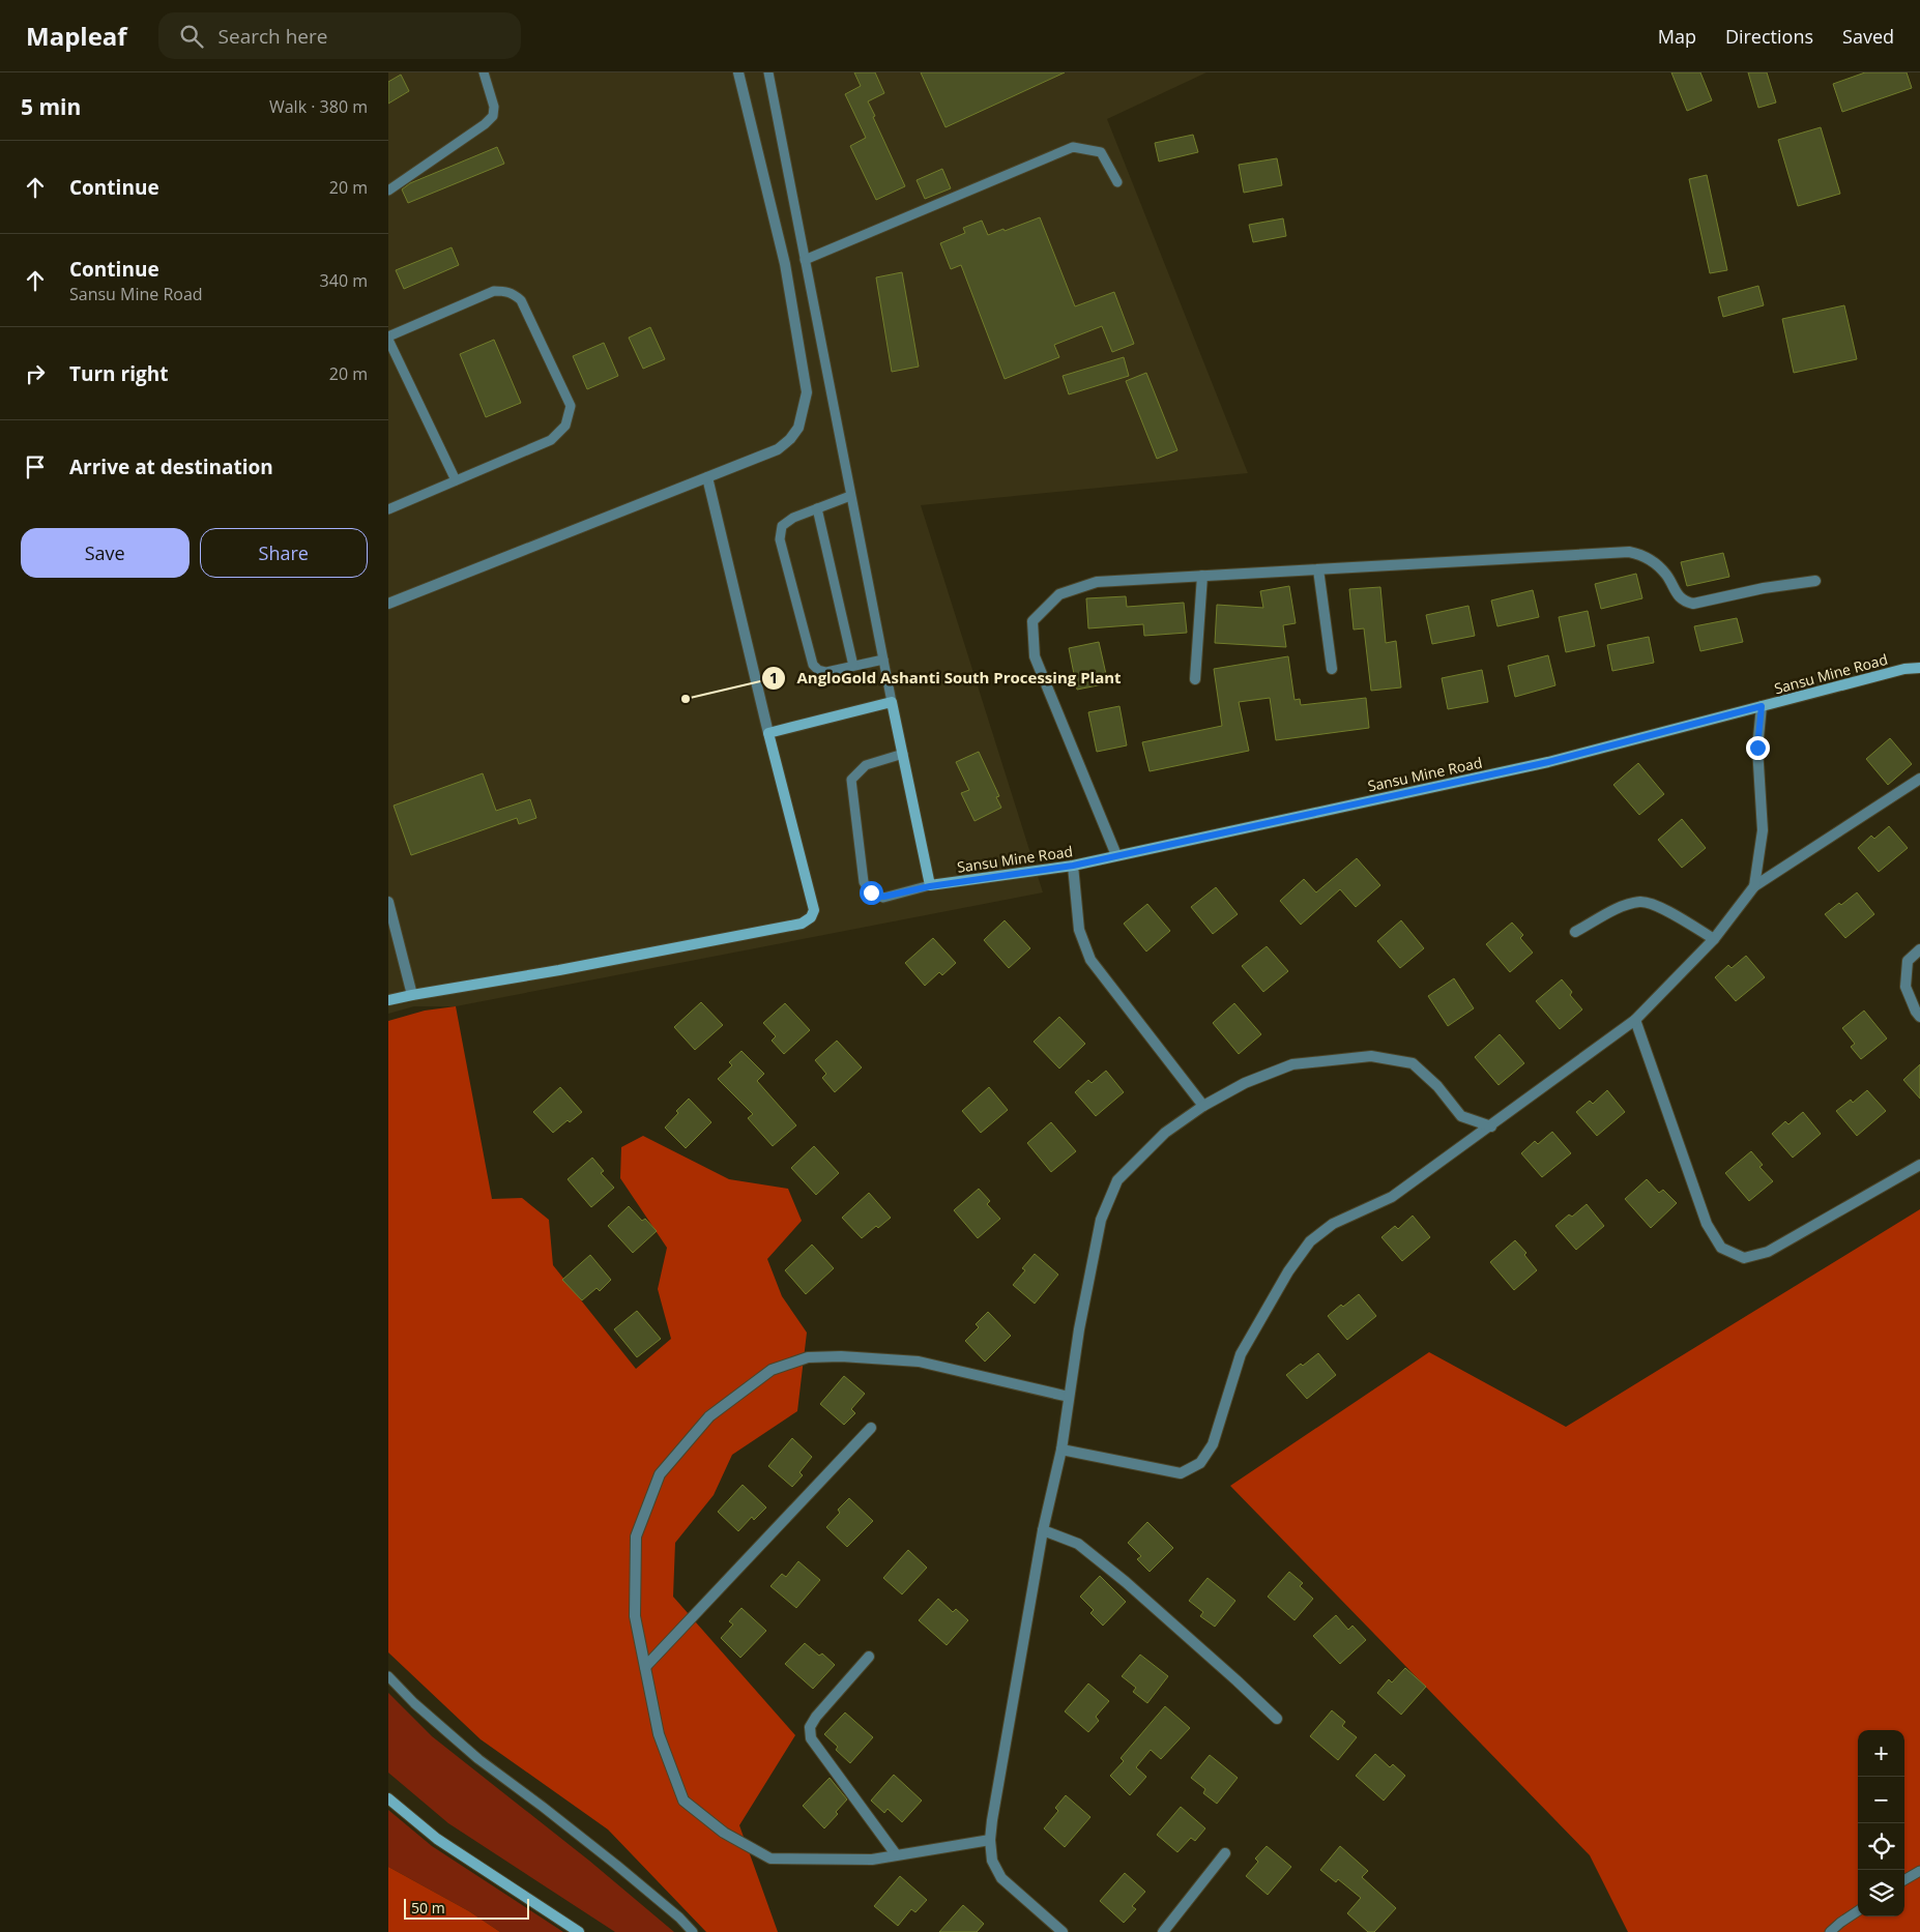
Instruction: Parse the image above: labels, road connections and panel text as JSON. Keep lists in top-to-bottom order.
{
  "streets": {
    "street": ["Sansu Mine Road"]
  },
  "places": ["AngloGold Ashanti South Processing Plant"],
  "scale_bar": "50 m",
  "page": {
    "header": "Mapleaf",
    "search": "Search here",
    "nav": ["Map", "Directions", "Saved"],
    "heading": ["5 min", "Walk · 380 m"],
    "list": [
      ["Continue", "20 m"],
      ["Continue", "Sansu Mine Road", "340 m"],
      ["Turn right", "20 m"],
      "Arrive at destination"
    ],
    "buttons": ["Save", "Share"],
    "map_buttons": ["+", "−"],
    "scale": "50 m"
  }
}
